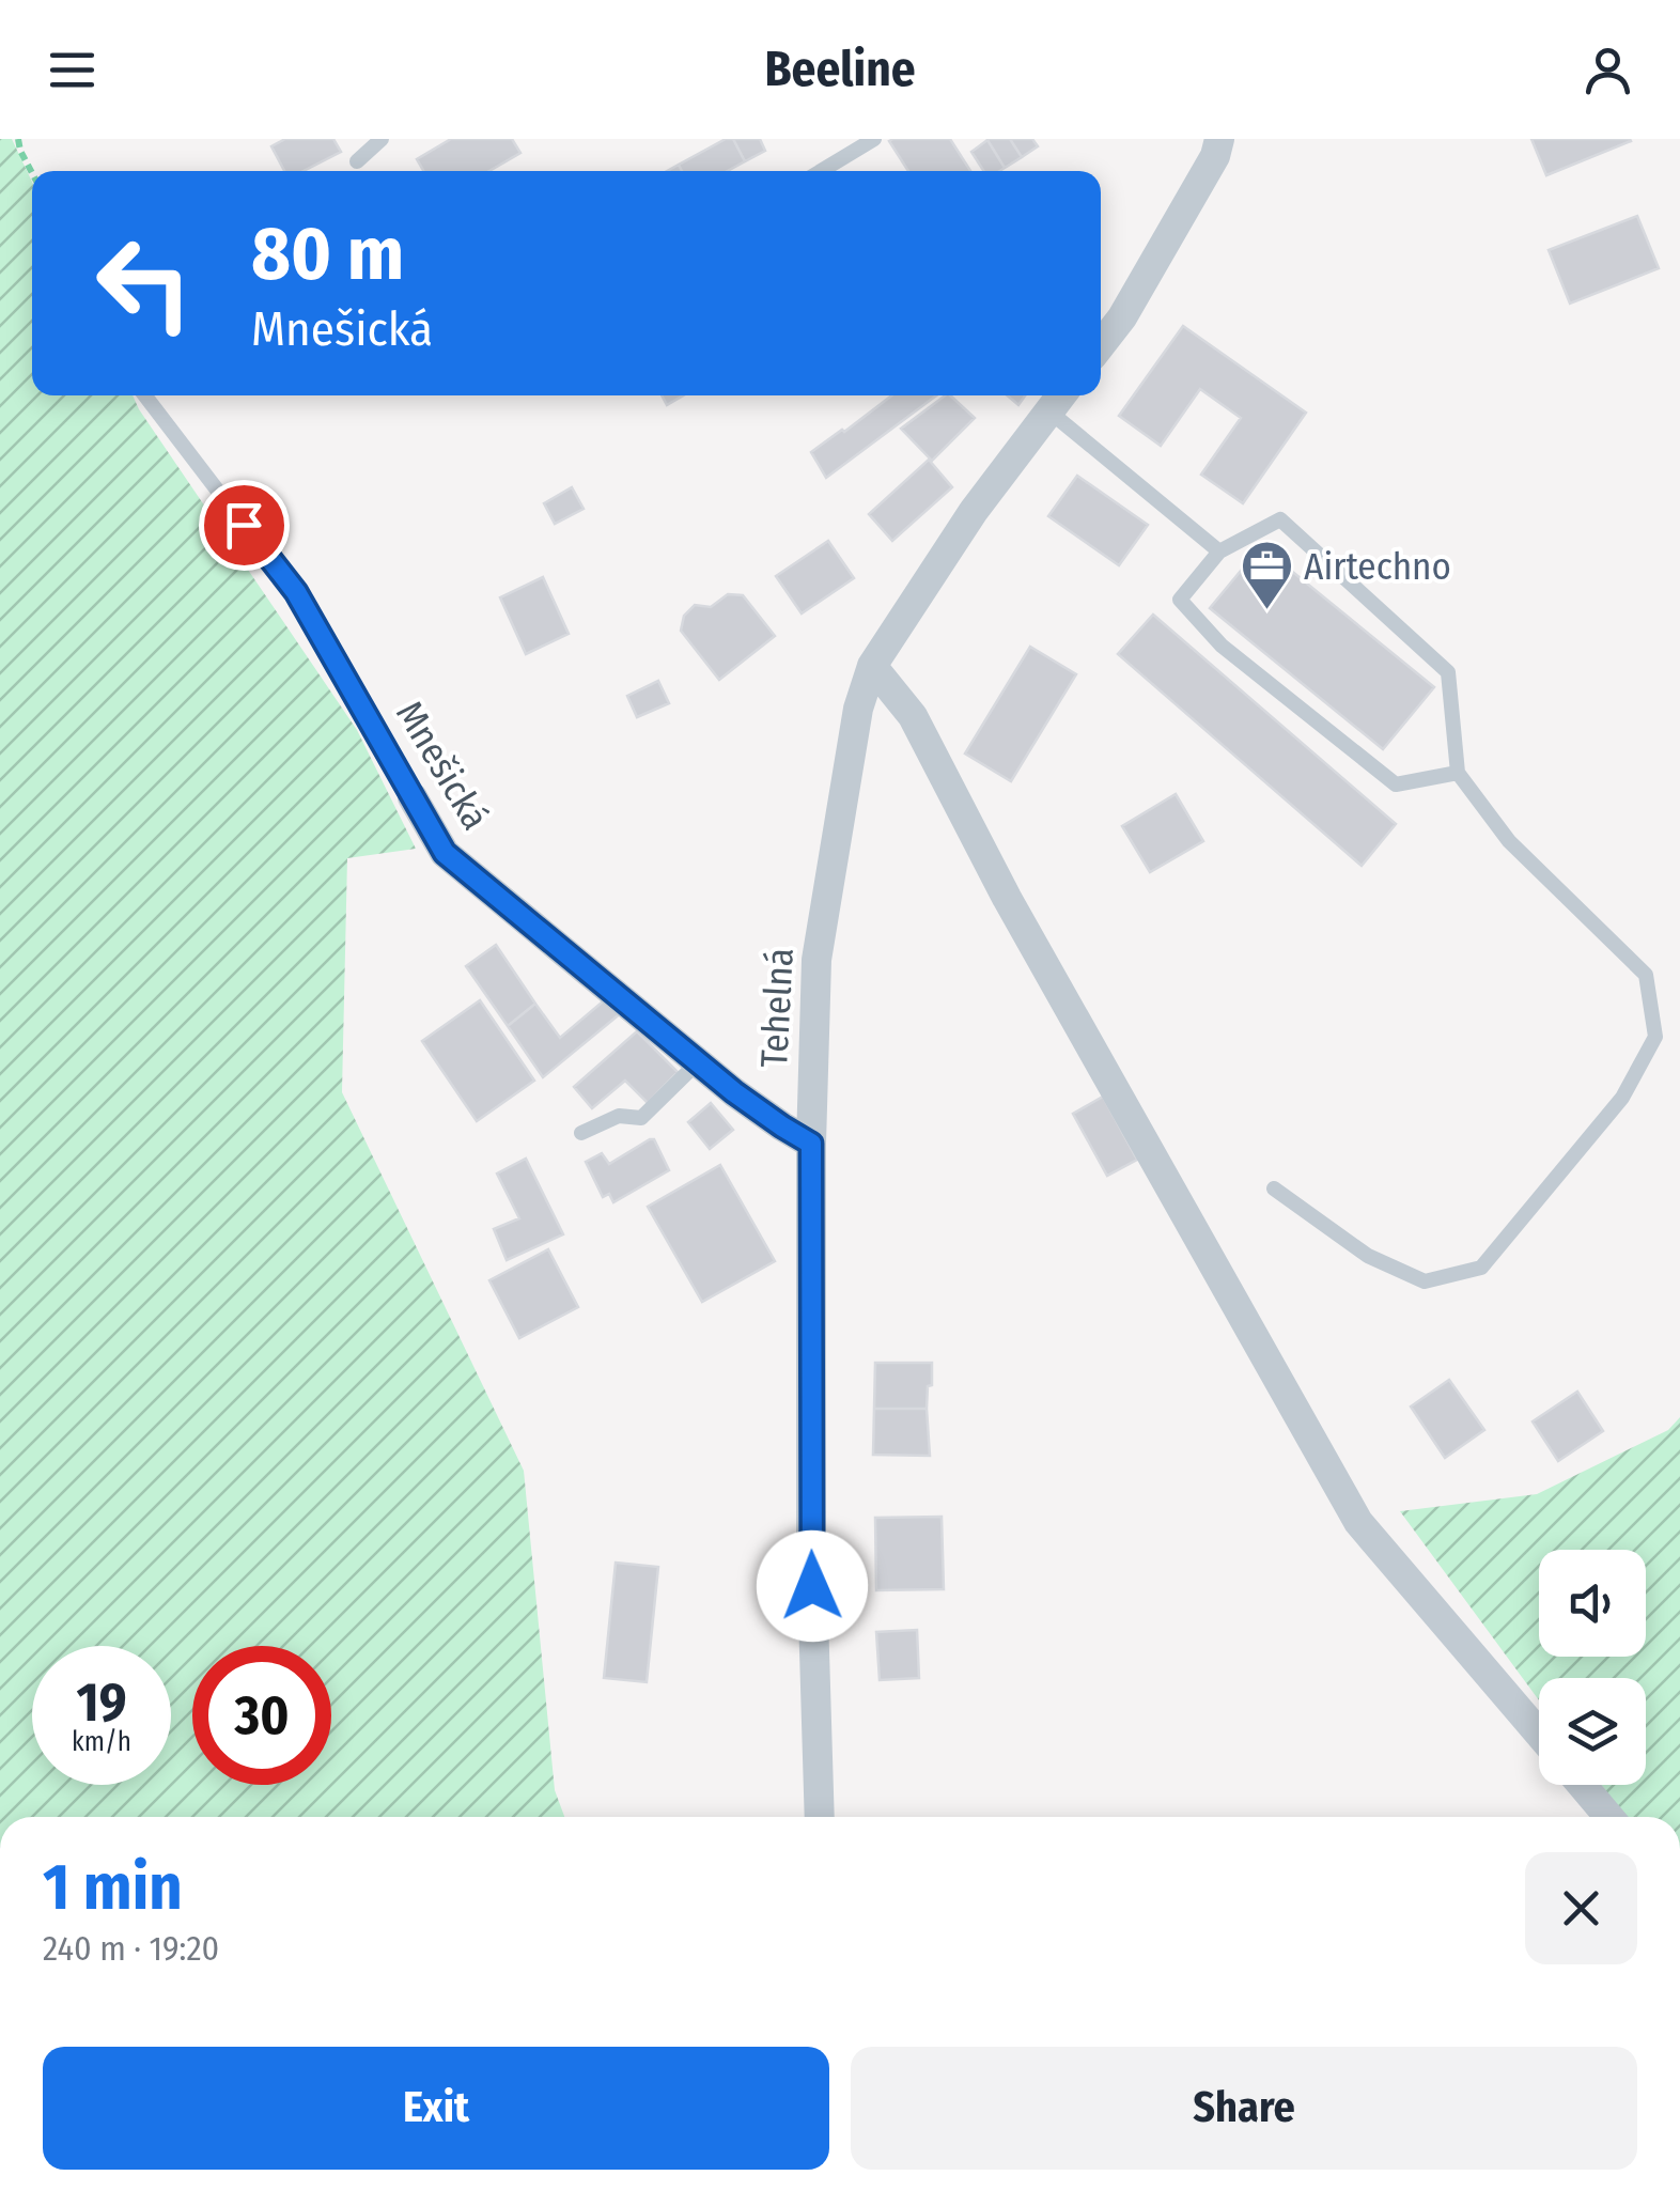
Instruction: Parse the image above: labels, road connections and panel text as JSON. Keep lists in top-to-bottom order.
{
  "streets": {
    "street": ["Mnešická", "Tehelná"]
  },
  "crossings": [
    ["Mnešická", "Tehelná"]
  ],
  "places": {
    "office": ["Airtechno"]
  },
  "page": {
    "header": "Beeline",
    "turn": ["80 m", "Mnešická"],
    "speed": "19 km/h",
    "limit": "30",
    "heading": ["1 min", "240 m · 19:20"],
    "buttons": ["Exit", "Share"]
  }
}
